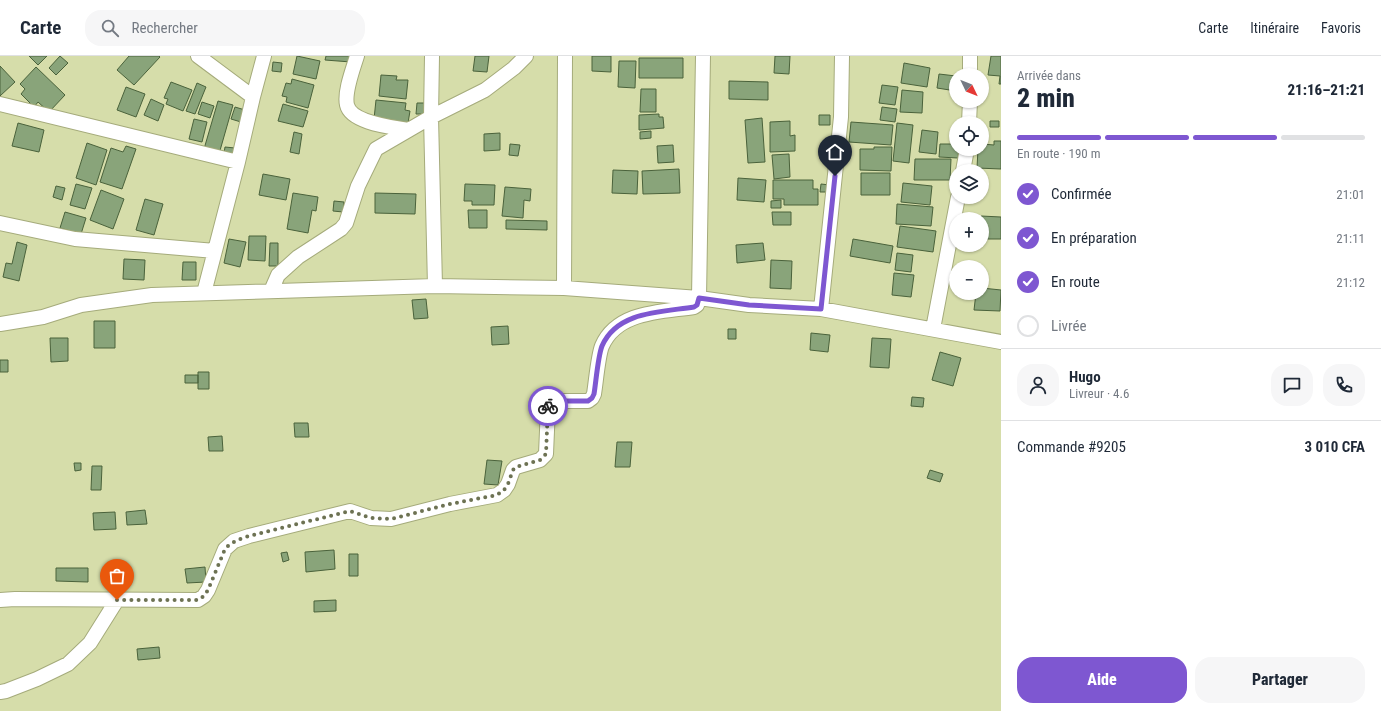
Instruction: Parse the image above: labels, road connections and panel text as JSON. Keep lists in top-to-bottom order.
{
  "north": "bottom right",
  "page": {
    "header": "Carte",
    "search": "Rechercher",
    "nav": ["Carte", "Itinéraire", "Favoris"],
    "heading": ["2 min", "Arrivée dans", "21:16–21:21"],
    "panel": [
      "Hugo",
      "Livreur · 4.6",
      "Commande #9205",
      "3 010 CFA"
    ],
    "map_buttons": ["+", "−"],
    "bar": "En route · 190 m",
    "list": [
      ["Confirmée", "21:01"],
      ["En préparation", "21:11"],
      ["En route", "21:12"],
      "Livrée"
    ],
    "buttons": ["Aide", "Partager"]
  }
}
